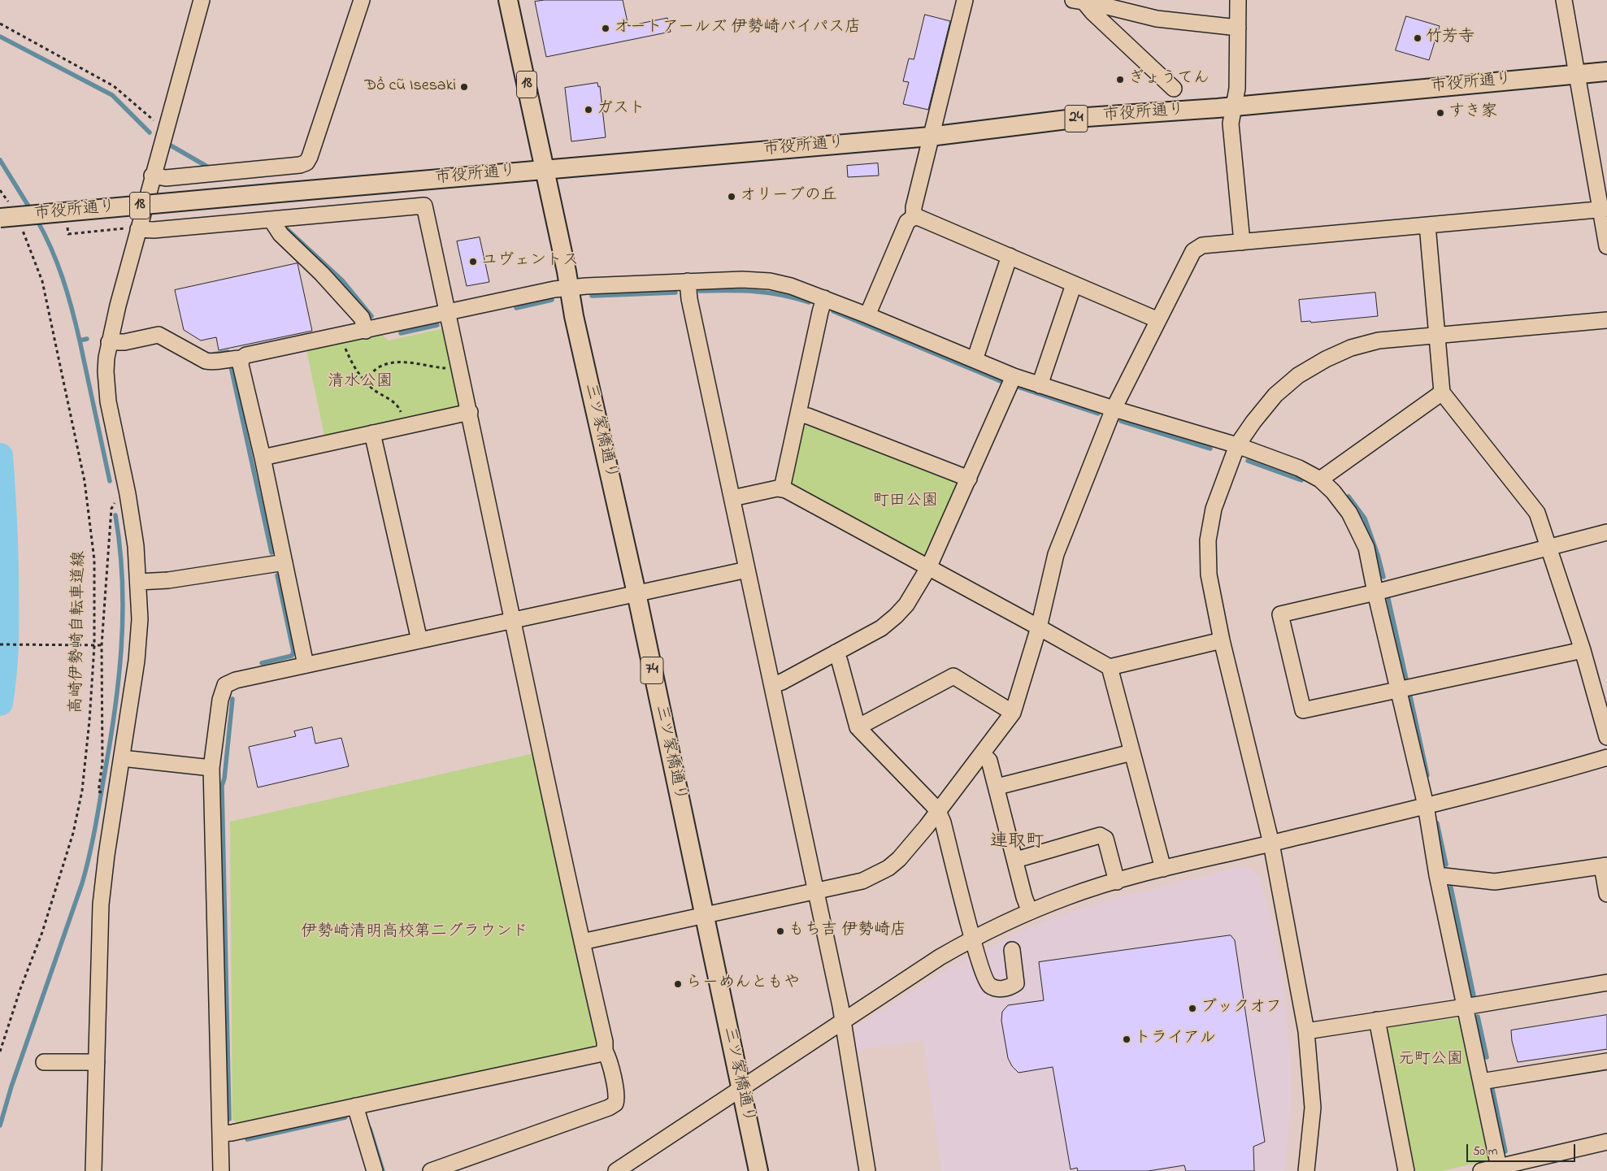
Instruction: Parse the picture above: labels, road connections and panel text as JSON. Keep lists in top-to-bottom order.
{
  "streets": {
    "main road": [
      "市役所通り",
      "18",
      "24",
      "三ツ家橋通り",
      "74"
    ],
    "path": ["高崎伊勢崎自転車道線"]
  },
  "crossings": [
    ["市役所通り", "18"],
    ["市役所通り", "三ツ家橋通り"],
    ["18", "三ツ家橋通り"]
  ],
  "districts": ["連取町"],
  "parks": [
    "清水公園",
    "町田公園",
    "伊勢崎清明高校第二グラウンド",
    "元町公園"
  ],
  "places": [
    "オートアールズ 伊勢崎バイパス店",
    "竹芳寺",
    "ぎょうてん",
    "Đồ cũ Isesaki",
    "ガスト",
    "すき家",
    "オリーブの丘",
    "ユヴェントス",
    "もち吉 伊勢崎店",
    "らーめんともや",
    "ブックオフ",
    "トライアル"
  ],
  "scale_bar": "50 m"
}
